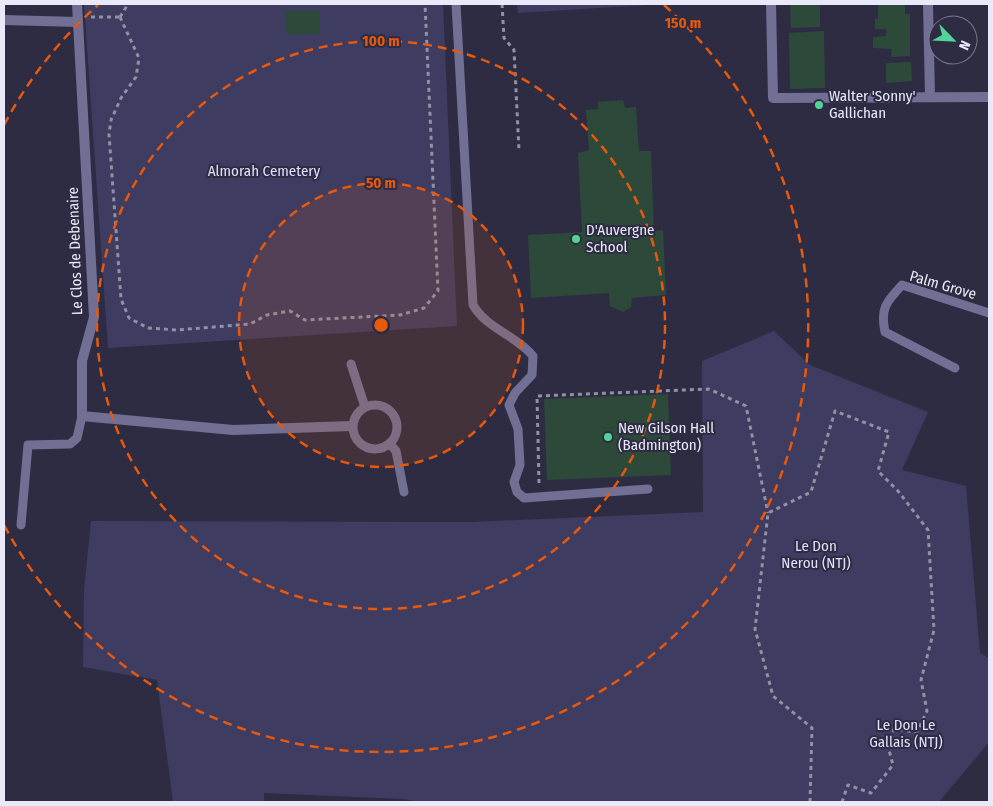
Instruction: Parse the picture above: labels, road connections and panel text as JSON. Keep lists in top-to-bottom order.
{
  "streets": {
    "street": ["Le Clos de Debenaire"],
    "lane": ["Palm Grove"]
  },
  "parks": ["Almorah Cemetery", "Le Don Nerou (NTJ)", "Le Don Le Gallais (NTJ)"],
  "places": ["Walter 'Sonny' Gallichan", "D'Auvergne School", "New Gilson Hall (Badmington)"],
  "north": "bottom right",
  "rings": ["150 m", "100 m", "50 m"]
}
